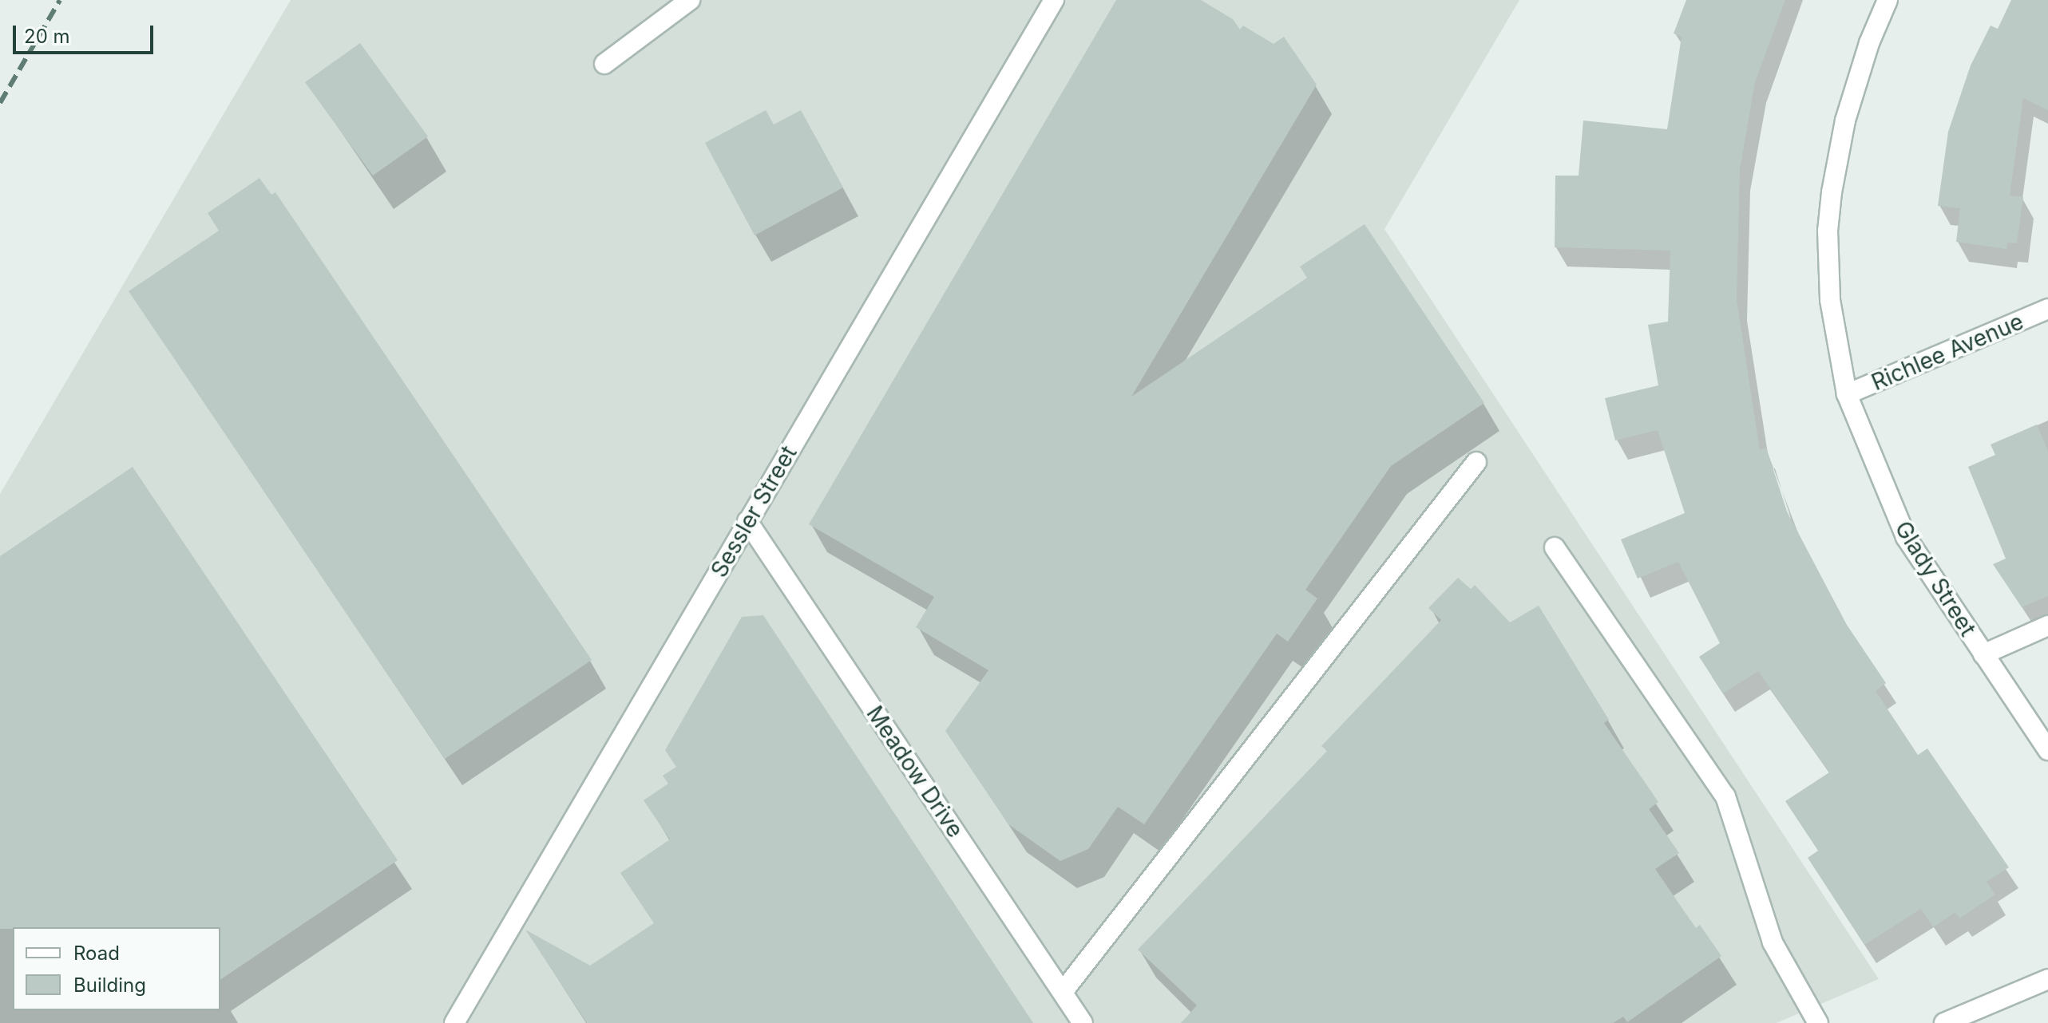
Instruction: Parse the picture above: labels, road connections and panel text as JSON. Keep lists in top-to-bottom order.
{
  "streets": {
    "street": [
      "Richlee Avenue",
      "Sessler Street",
      "Glady Street",
      "Meadow Drive"
    ]
  },
  "crossings": [
    ["Richlee Avenue", "Glady Street"],
    ["Sessler Street", "Meadow Drive"]
  ],
  "legend": ["Road", "Building"],
  "scale_bar": "20 m"
}
